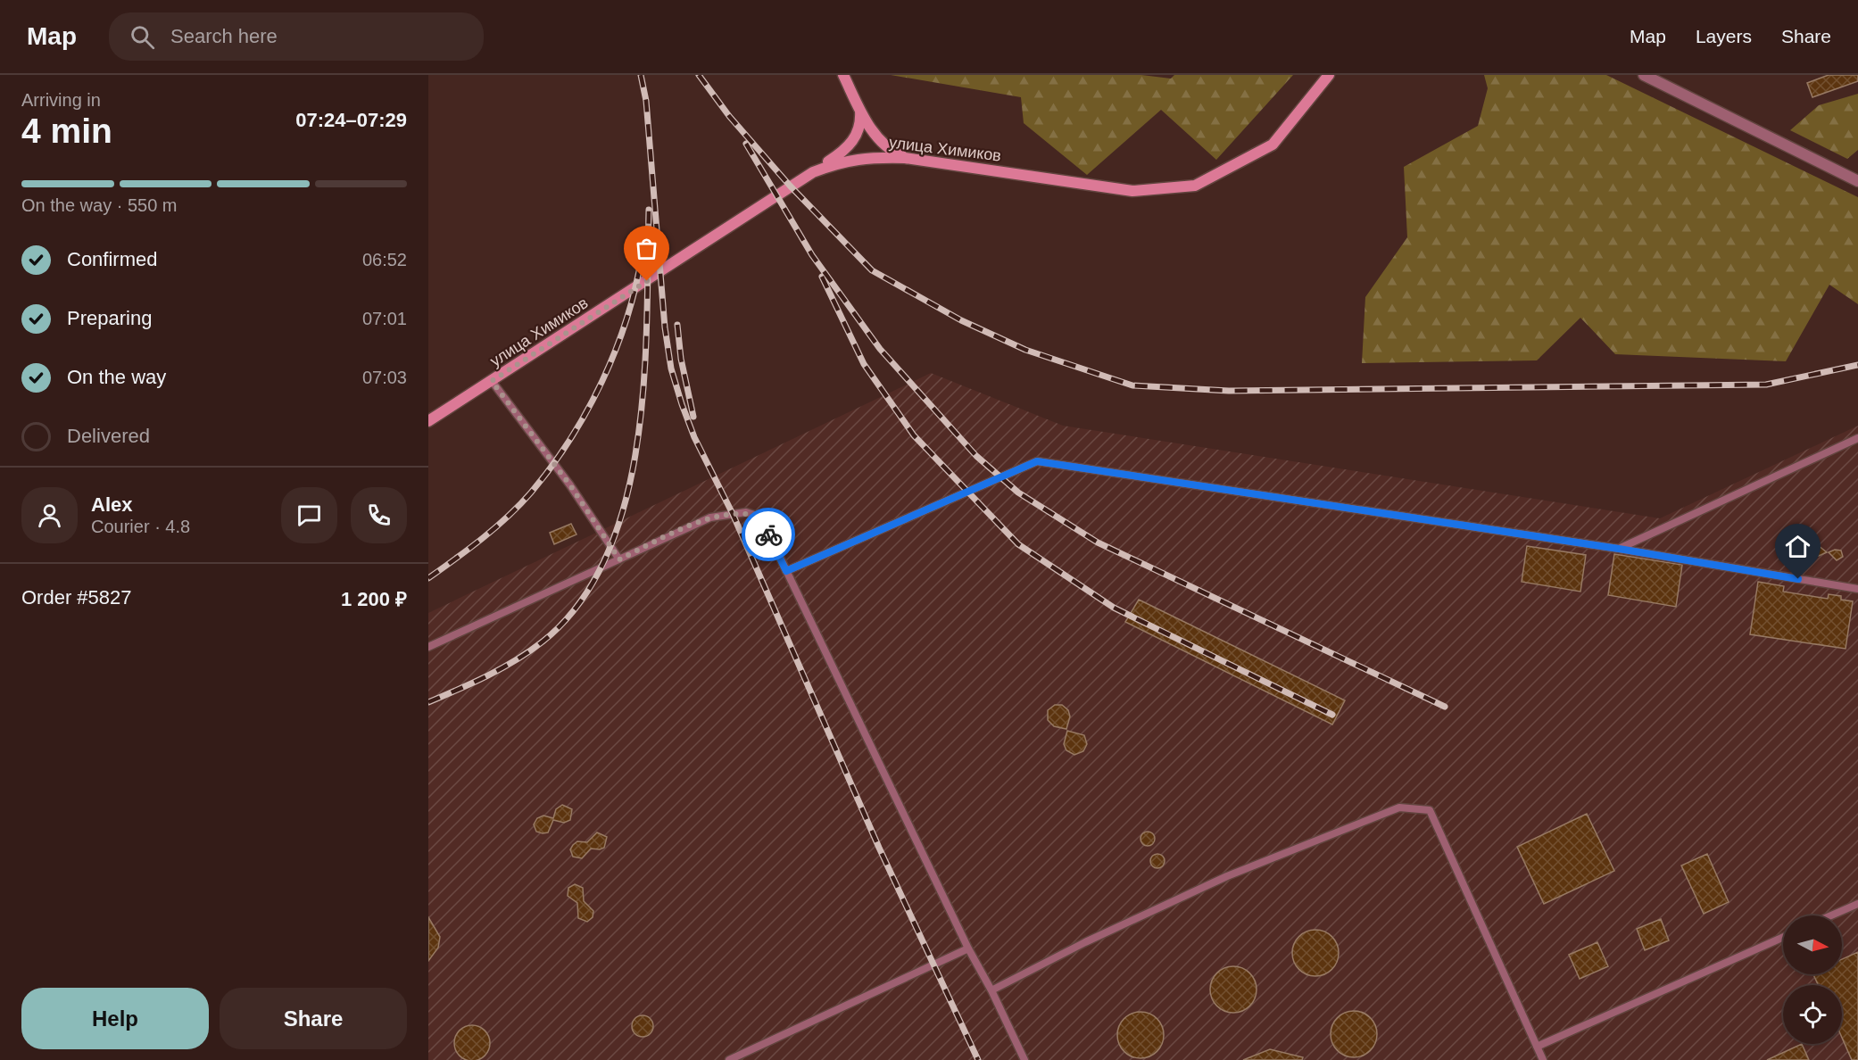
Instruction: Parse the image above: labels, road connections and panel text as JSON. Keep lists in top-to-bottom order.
{
  "streets": {
    "street": ["улица Химиков"]
  },
  "north": "right",
  "page": {
    "header": "Map",
    "search": "Search here",
    "nav": ["Map", "Layers", "Share"],
    "heading": ["4 min", "Arriving in", "07:24–07:29"],
    "panel": [
      "Alex",
      "Courier · 4.8",
      "Order #5827",
      "1 200 ₽"
    ],
    "bar": "On the way · 550 m",
    "list": [
      ["Confirmed", "06:52"],
      ["Preparing", "07:01"],
      ["On the way", "07:03"],
      "Delivered"
    ],
    "buttons": ["Help", "Share"]
  }
}
